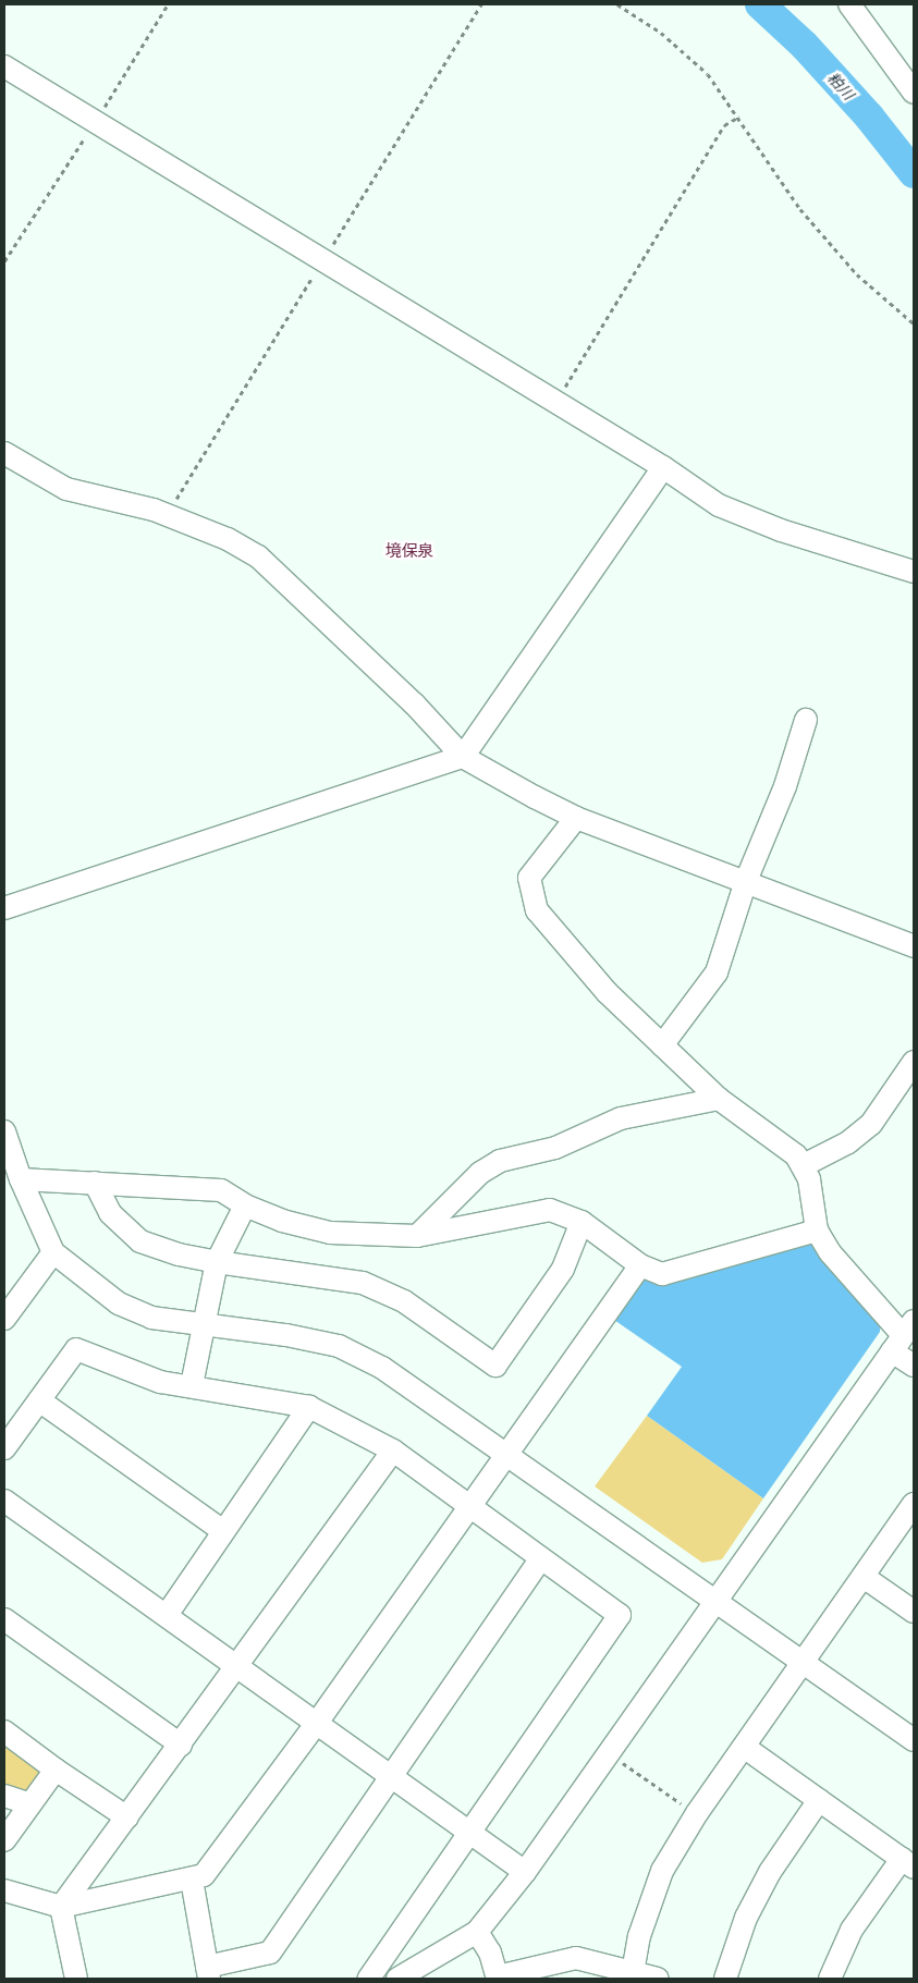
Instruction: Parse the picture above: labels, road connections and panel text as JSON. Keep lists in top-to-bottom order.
{
  "districts": ["境保泉"],
  "water": ["粕川"]
}
